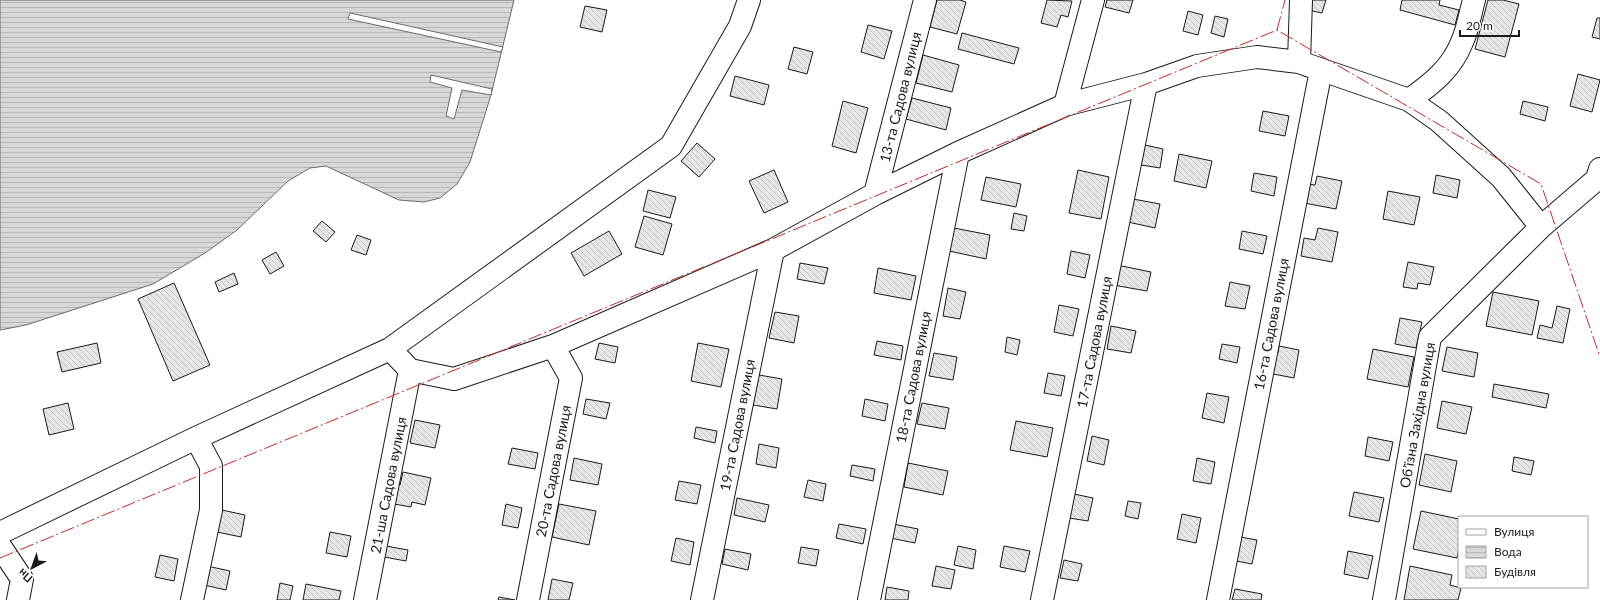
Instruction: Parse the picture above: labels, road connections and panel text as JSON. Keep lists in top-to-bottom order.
{
  "streets": {
    "street": [
      "13-та Садова вулиця",
      "16-та Садова вулиця",
      "17-та Садова вулиця",
      "18-та Садова вулиця",
      "Обʼїзна Західна вулиця",
      "19-та Садова вулиця",
      "20-та Садова вулиця",
      "21-ша Садова вулиця"
    ]
  },
  "legend": ["Вулиця", "Вода", "Будівля"],
  "scale_bar": "20 m",
  "north": "bottom left"
}
